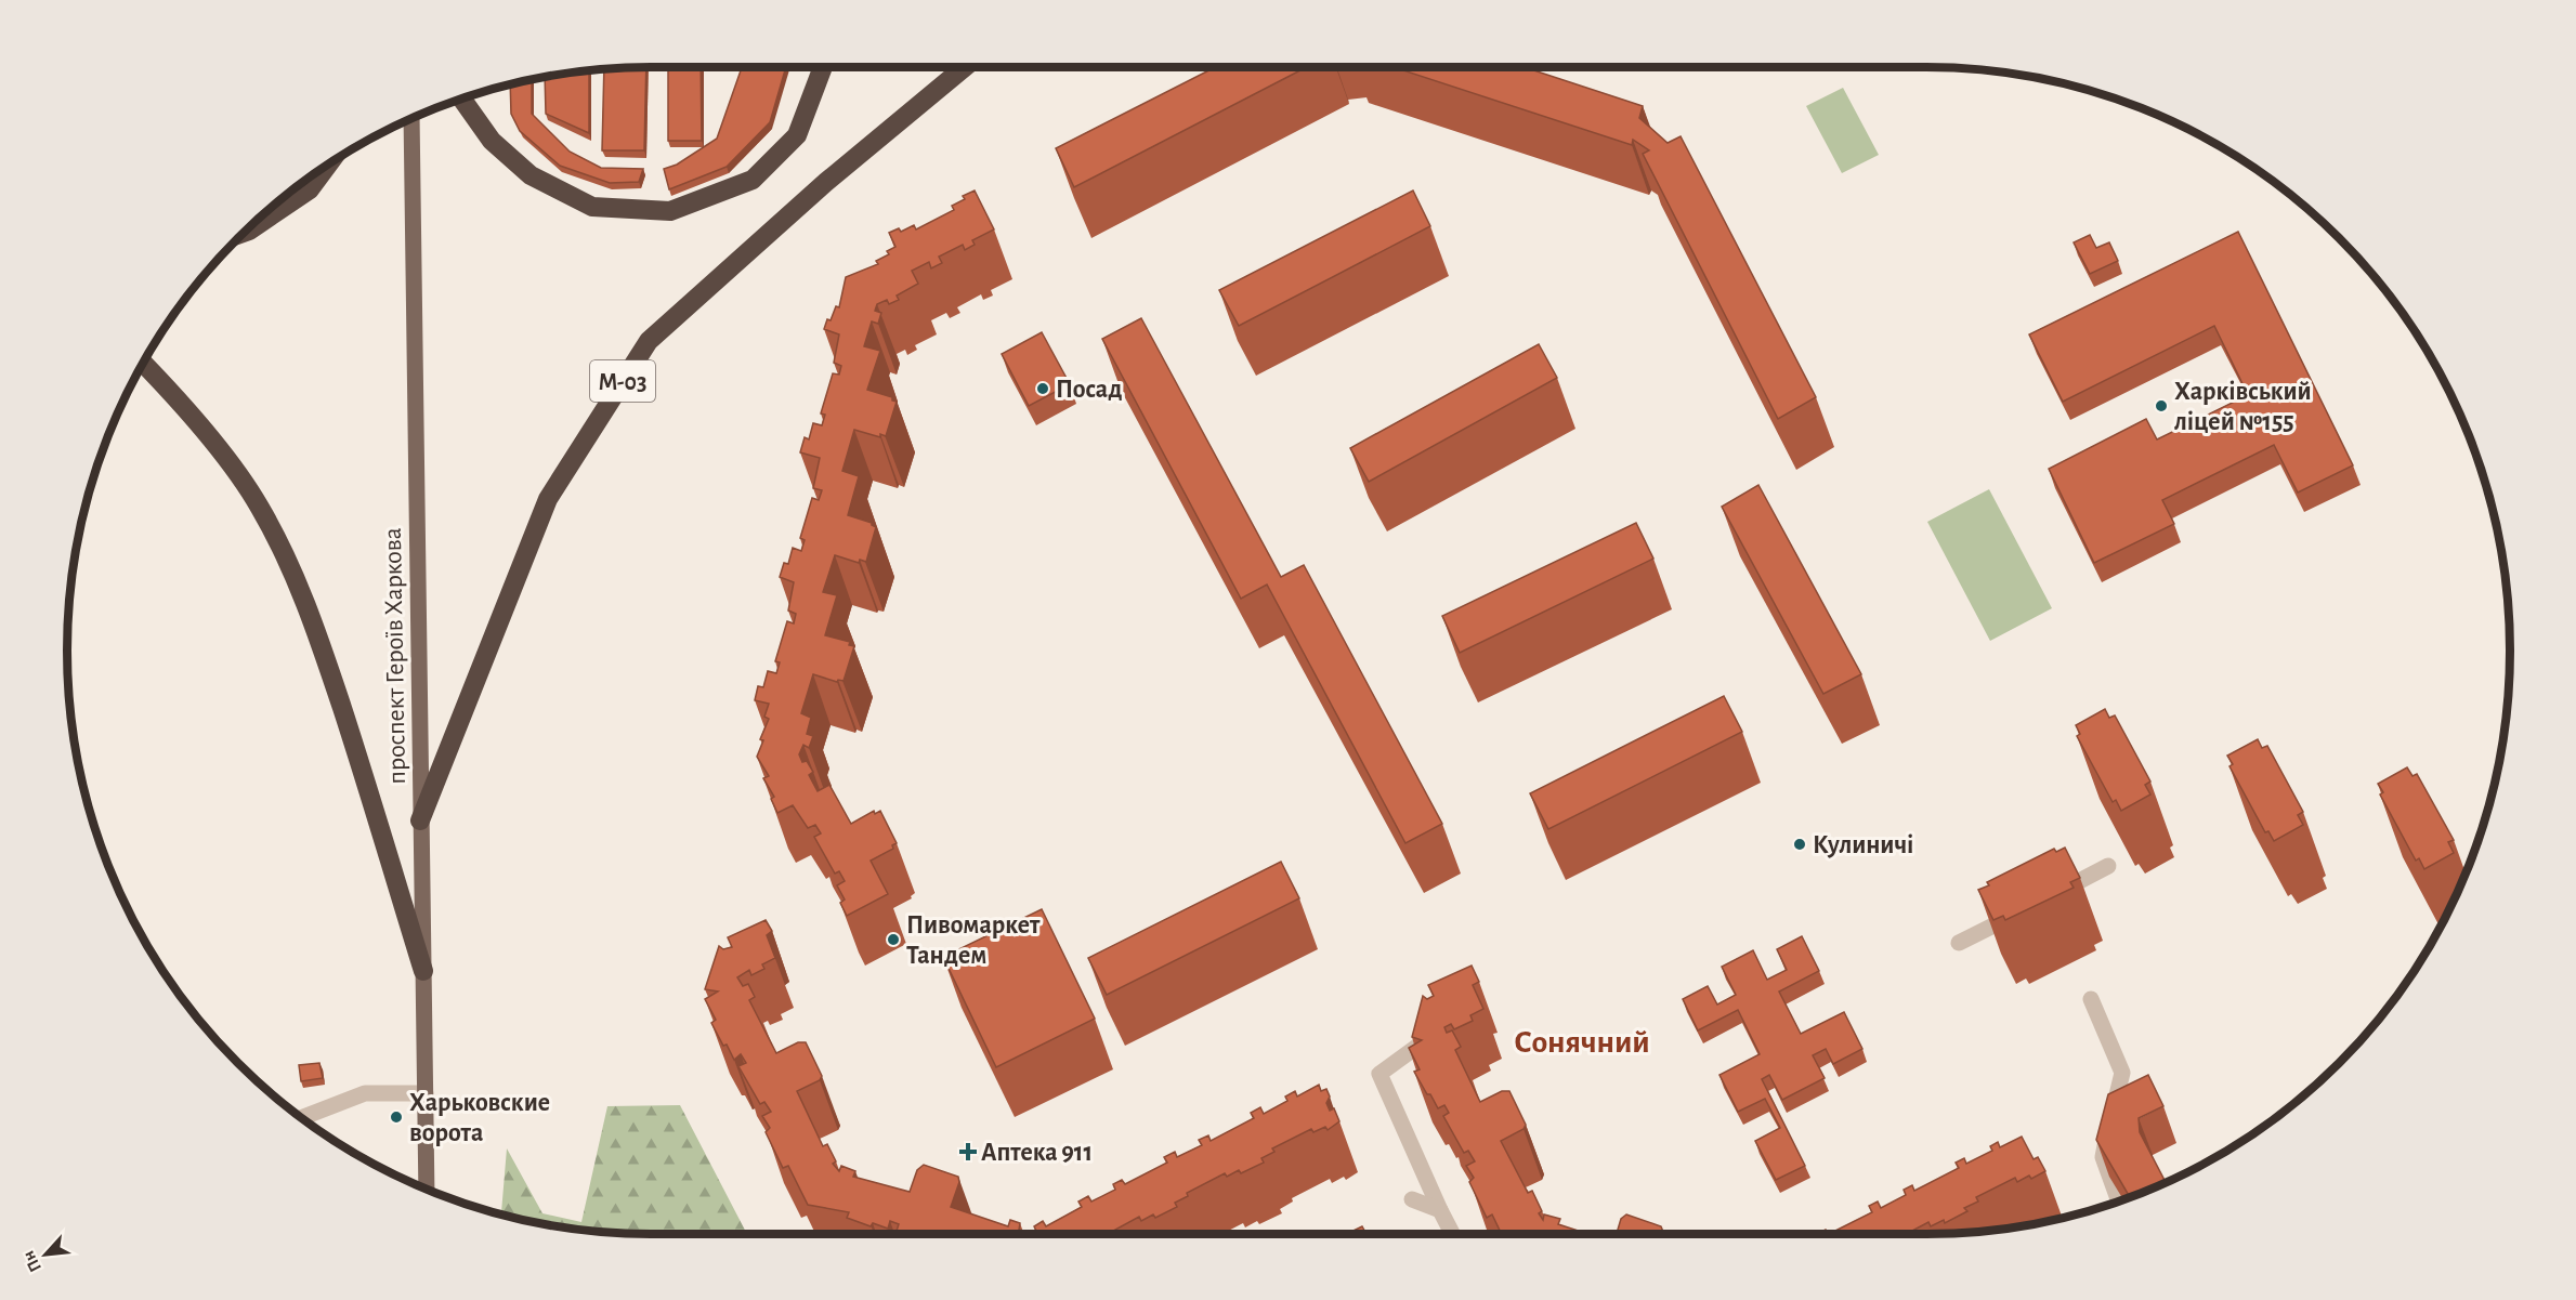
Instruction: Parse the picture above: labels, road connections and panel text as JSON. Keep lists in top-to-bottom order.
{
  "streets": {
    "highway": ["М-03"],
    "main road": ["проспект Героїв Харкова"]
  },
  "crossings": [
    ["М-03", "проспект Героїв Харкова"]
  ],
  "districts": ["Сонячний"],
  "places": {
    "other": [
      "Посад",
      "Харківський ліцей №155",
      "Кулиничі",
      "Пивомаркет Тандем",
      "Харьковские ворота"
    ],
    "health": ["Аптека 911"]
  },
  "north": "bottom left"
}
